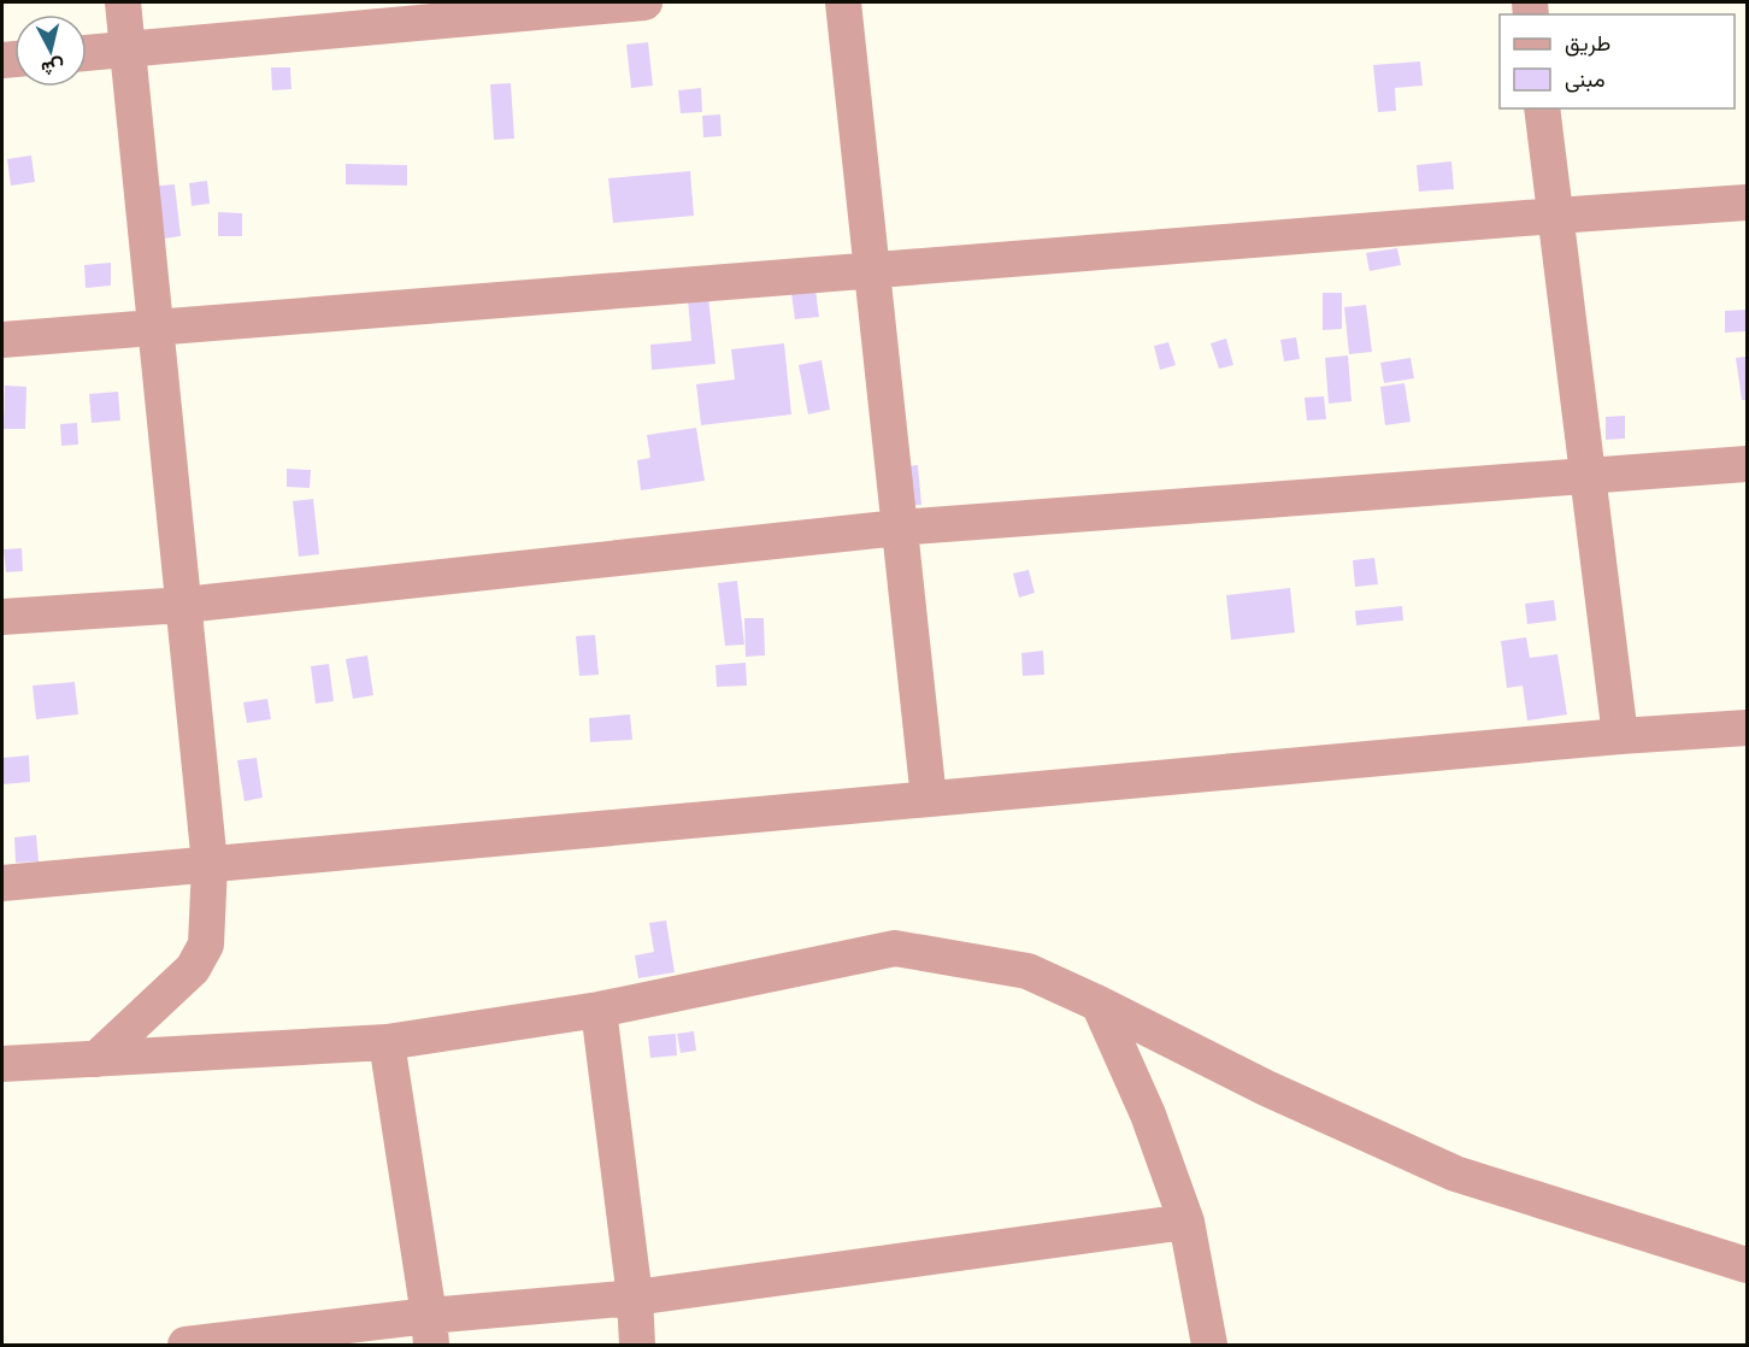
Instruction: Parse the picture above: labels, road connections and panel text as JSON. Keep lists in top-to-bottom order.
{
  "legend": ["طريق", "مبنى"],
  "north": "bottom"
}
